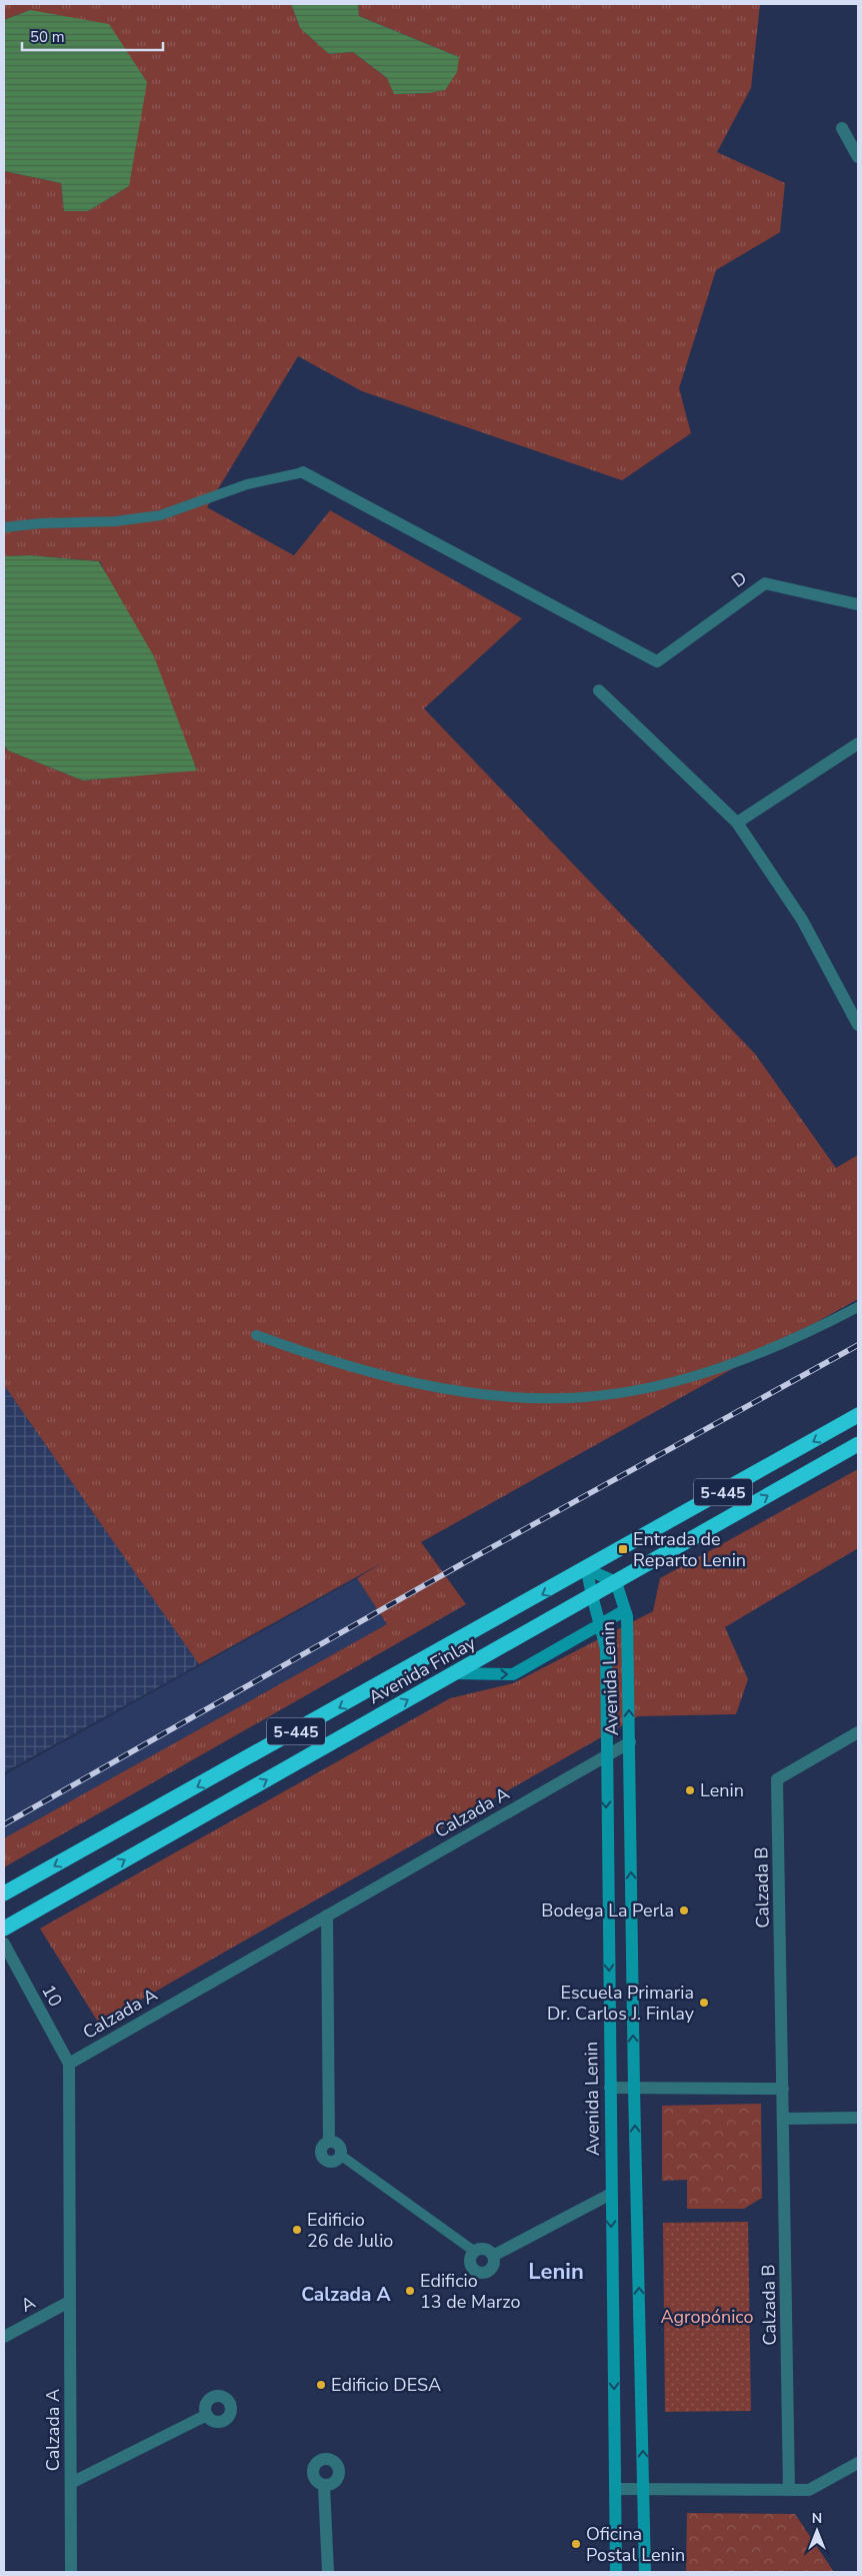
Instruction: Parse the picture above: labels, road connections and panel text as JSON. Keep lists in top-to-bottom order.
{
  "streets": {
    "highway": ["5-445", "Avenida Finlay"],
    "street": [
      "D",
      "Avenida Lenin",
      "Calzada A",
      "Calzada B",
      "10",
      "A"
    ]
  },
  "crossings": [
    ["Avenida Finlay", "Avenida Lenin"],
    ["Avenida Lenin", "Calzada A"],
    ["Calzada A", "10"],
    ["Calzada A", "A"]
  ],
  "districts": ["Lenin", "Calzada A"],
  "parks": ["Agropónico"],
  "places": {
    "transit": ["Entrada de Reparto Lenin"],
    "other": [
      "Lenin",
      "Bodega La Perla",
      "Escuela Primaria Dr. Carlos J. Finlay",
      "Edificio 26 de Julio",
      "Edificio 13 de Marzo",
      "Edificio DESA",
      "Oficina Postal Lenin"
    ]
  },
  "scale_bar": "50 m",
  "north": "top"
}
